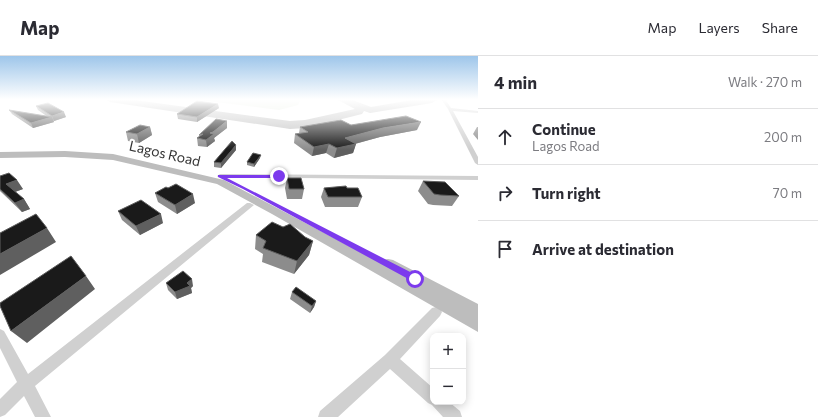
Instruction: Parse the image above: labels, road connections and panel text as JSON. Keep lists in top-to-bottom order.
{
  "streets": {
    "main road": ["Lagos Road"]
  },
  "page": {
    "header": "Map",
    "nav": ["Map", "Layers", "Share"],
    "heading": ["4 min", "Walk · 270 m"],
    "list": [
      ["Continue", "Lagos Road", "200 m"],
      ["Turn right", "70 m"],
      "Arrive at destination"
    ],
    "map_buttons": ["+", "−"]
  }
}
